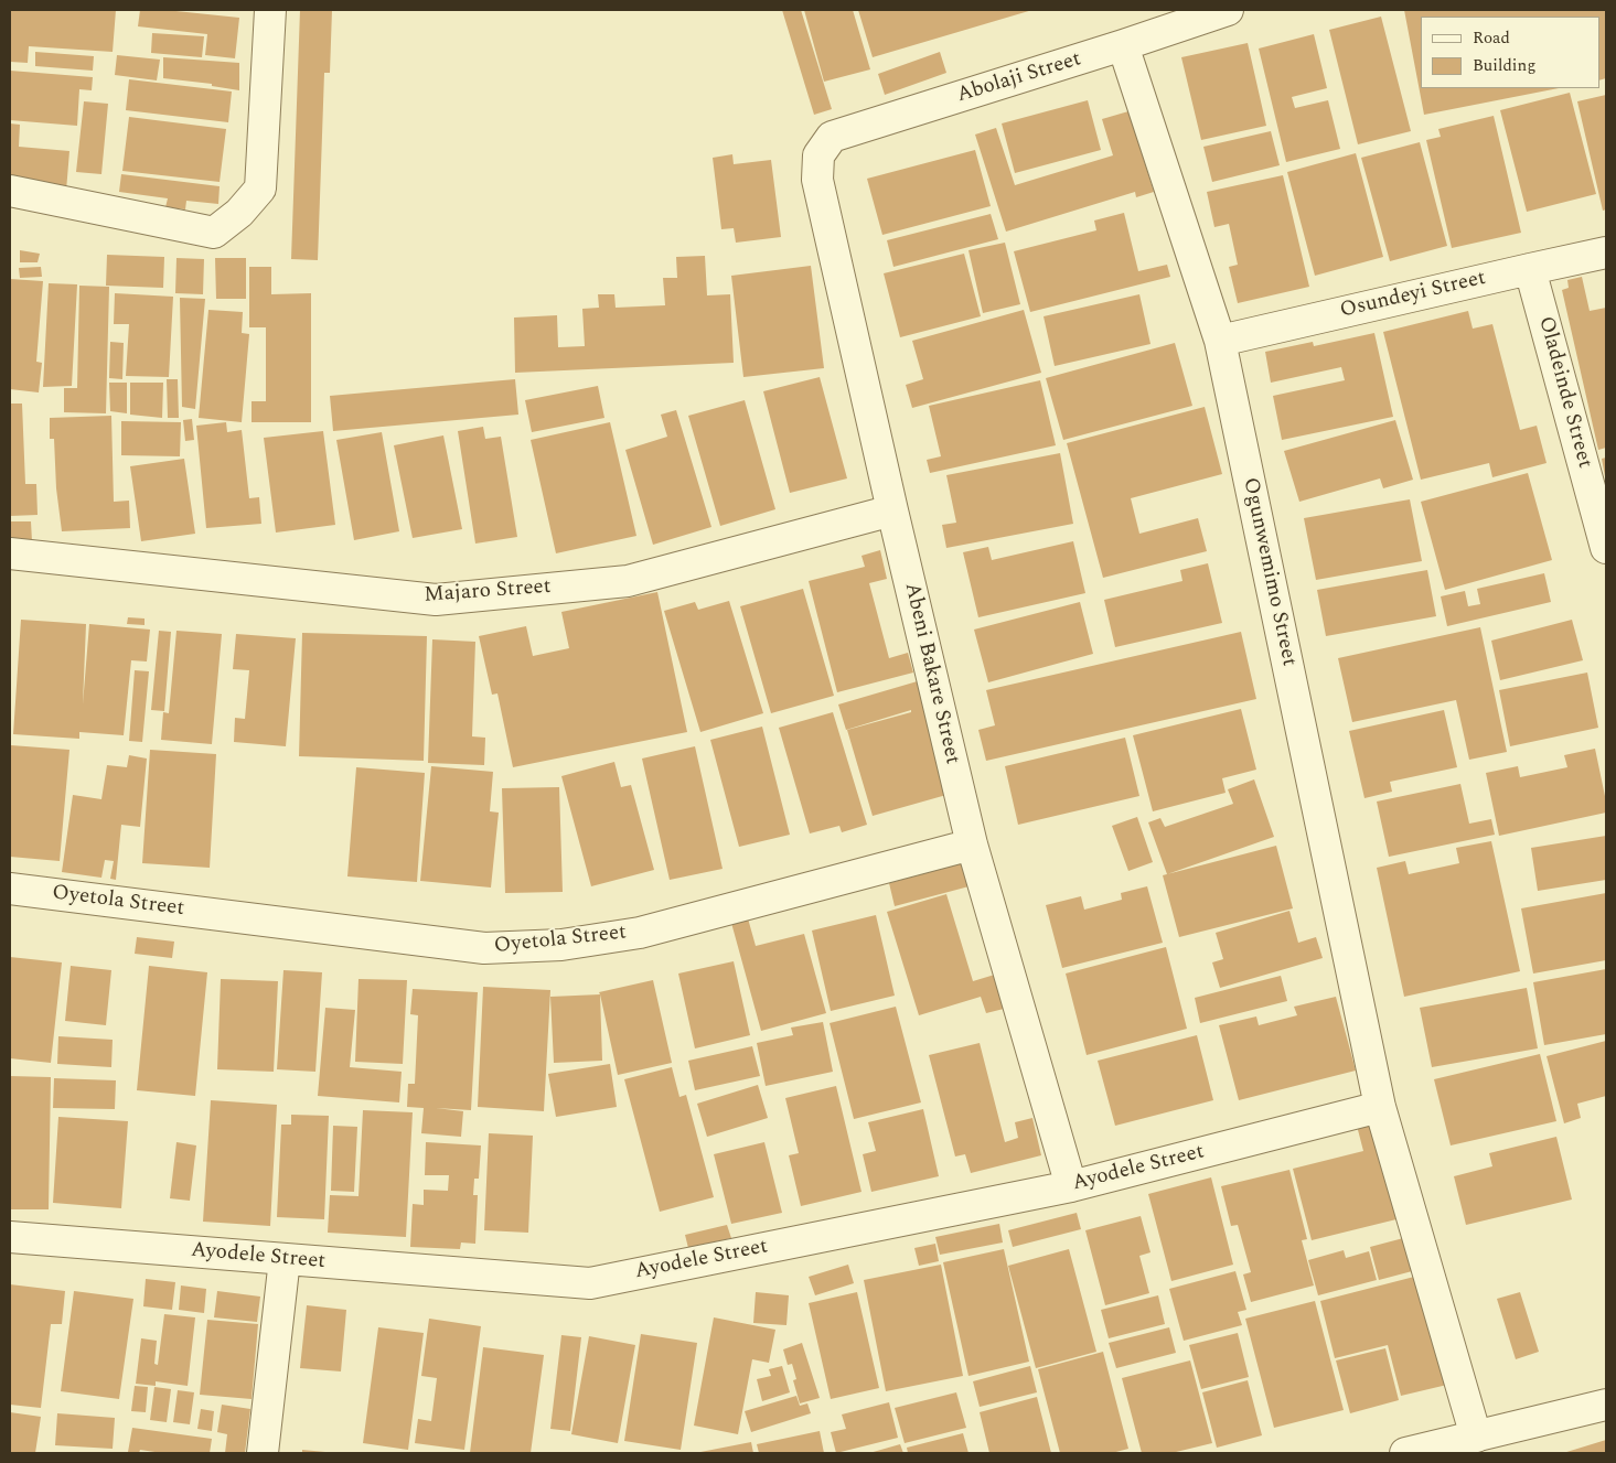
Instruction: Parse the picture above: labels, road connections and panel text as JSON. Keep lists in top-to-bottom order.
{
  "streets": {
    "street": [
      "Abolaji Street",
      "Osundeyi Street",
      "Oladeinde Street",
      "Ogunwemimo Street",
      "Majaro Street",
      "Abeni Bakare Street",
      "Oyetola Street",
      "Ayodele Street"
    ]
  },
  "crossings": [
    ["Abolaji Street", "Ogunwemimo Street"],
    ["Abolaji Street", "Abeni Bakare Street"],
    ["Osundeyi Street", "Oladeinde Street"],
    ["Osundeyi Street", "Ogunwemimo Street"],
    ["Ogunwemimo Street", "Ayodele Street"],
    ["Majaro Street", "Abeni Bakare Street"],
    ["Abeni Bakare Street", "Oyetola Street"],
    ["Abeni Bakare Street", "Ayodele Street"]
  ],
  "legend": ["Road", "Building"]
}
